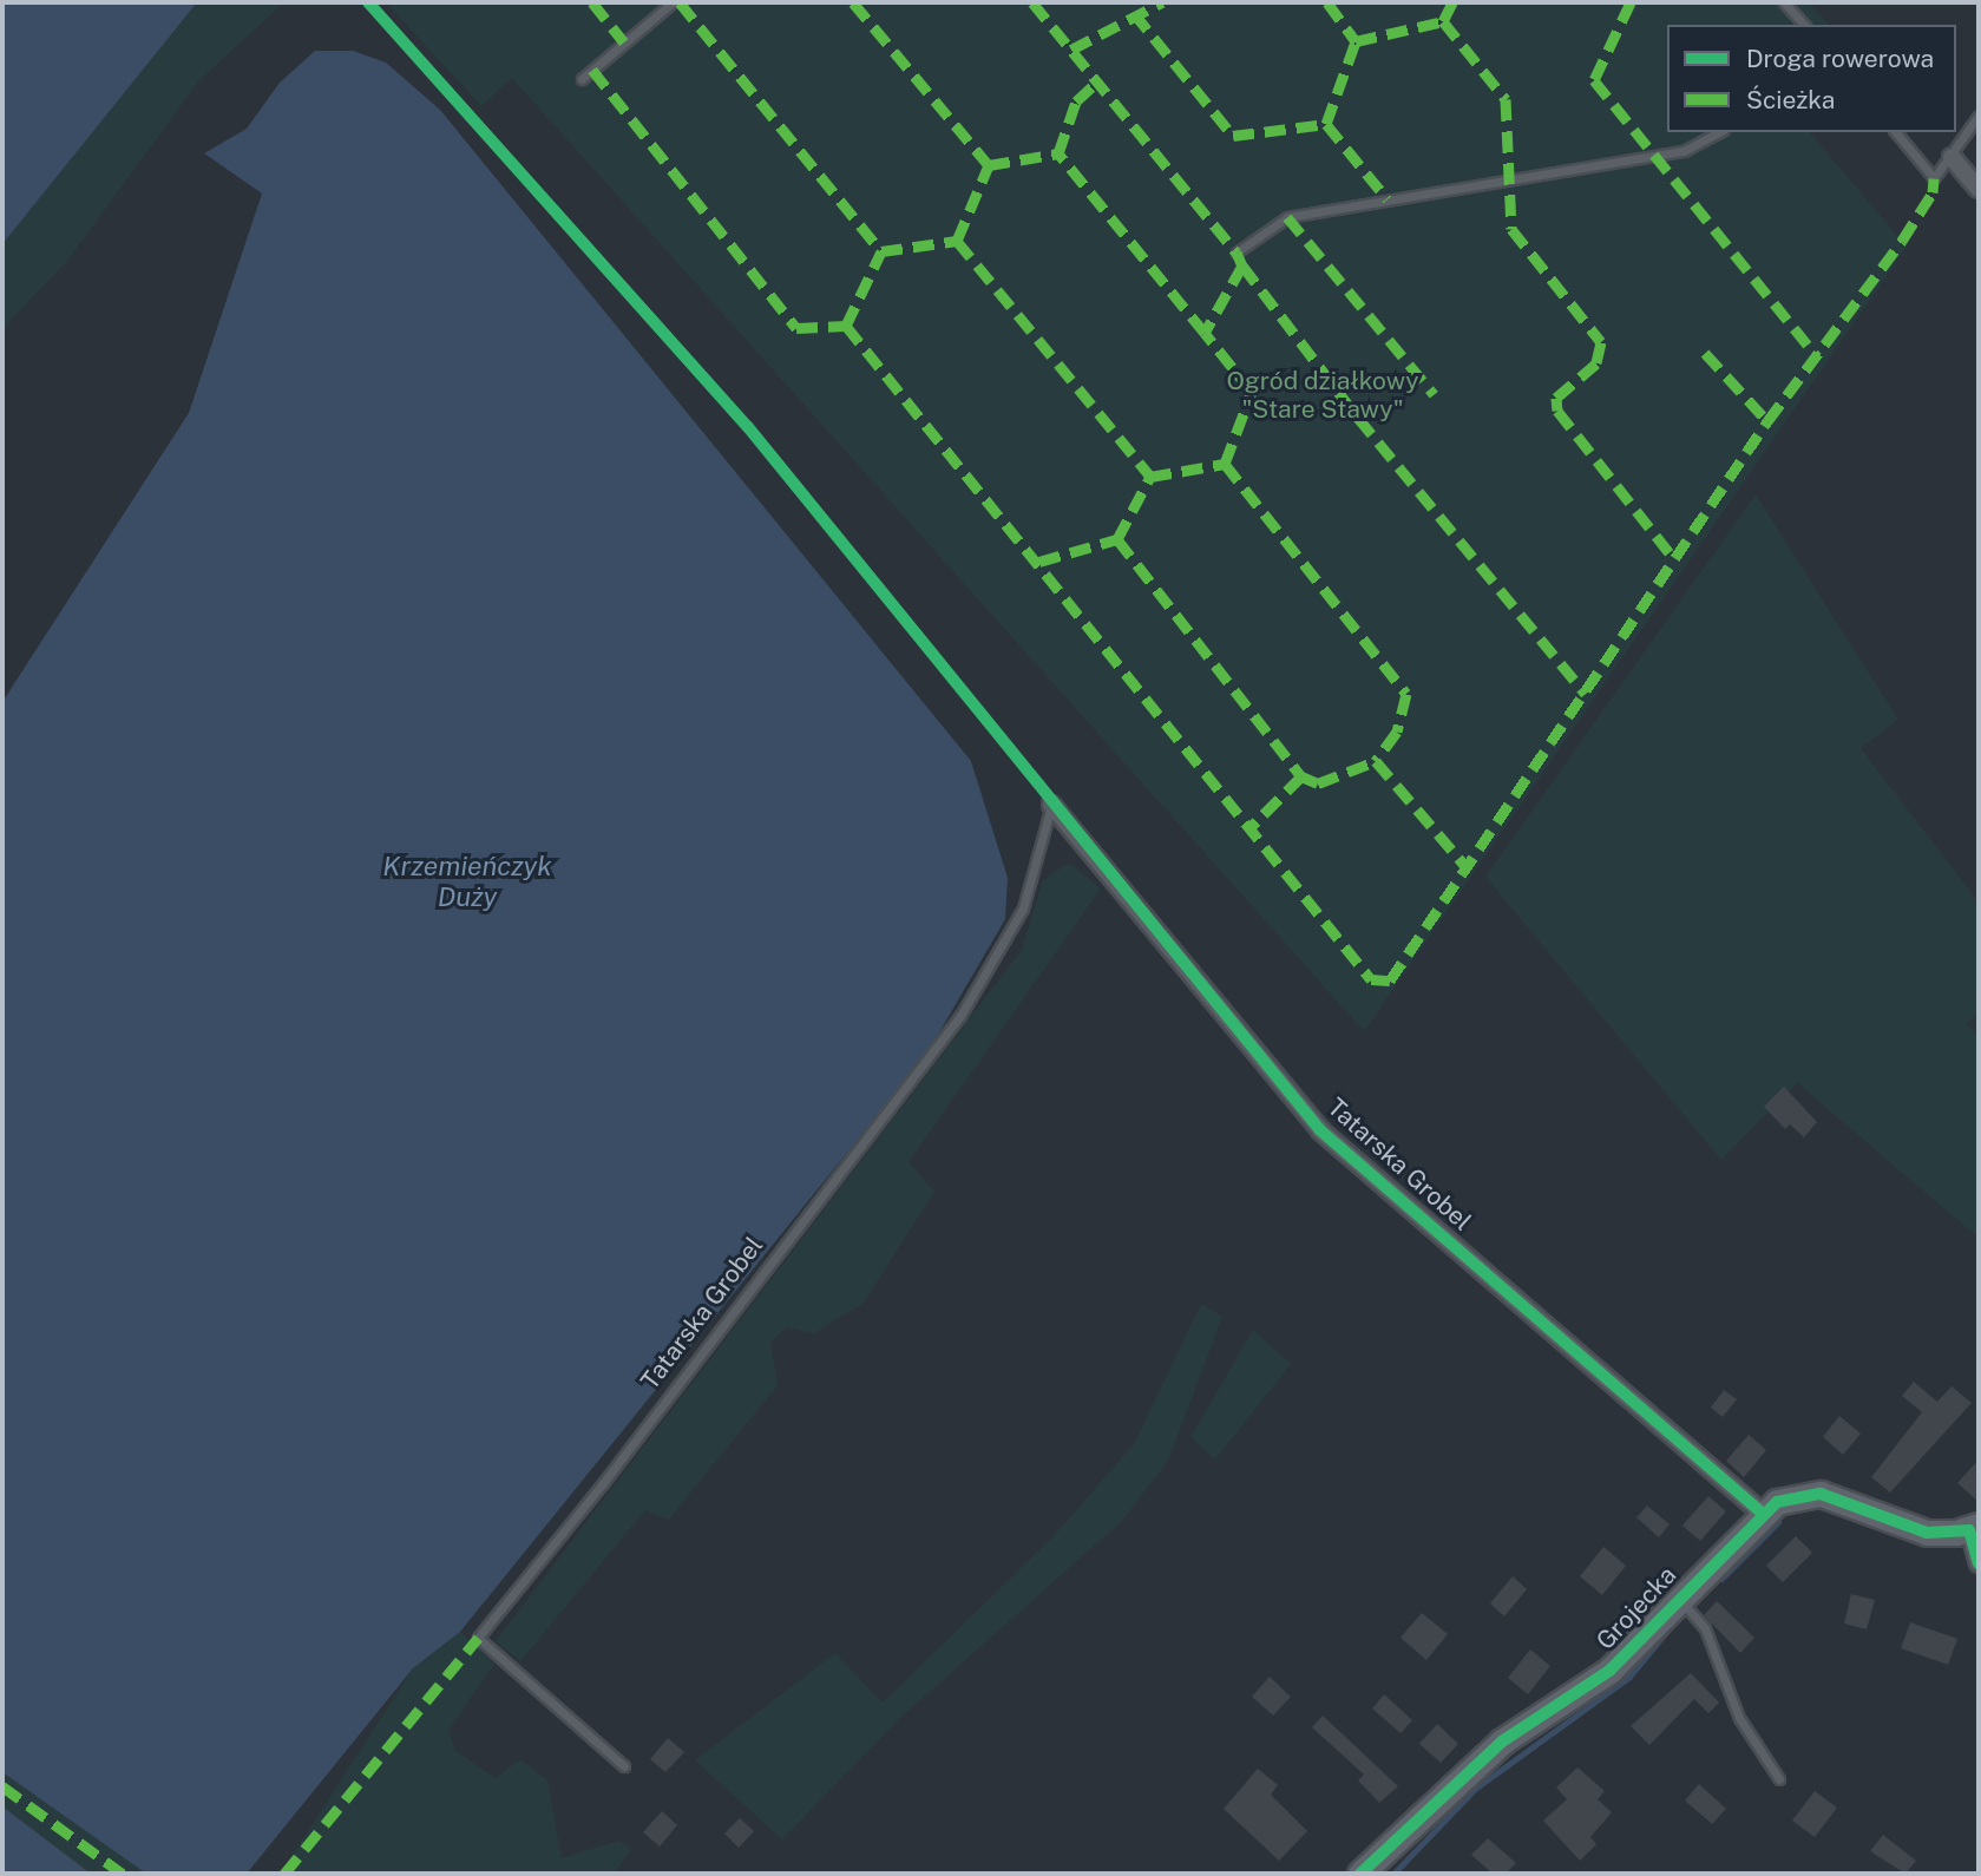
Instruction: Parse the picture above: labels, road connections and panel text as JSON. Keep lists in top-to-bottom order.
{
  "streets": {
    "street": ["Tatarska Grobel", "Grojecka"]
  },
  "crossings": [
    ["Tatarska Grobel", "Grojecka"]
  ],
  "water": ["Krzemieńczyk Duży"],
  "parks": ["Ogród działkowy \"Stare Stawy\""],
  "legend": ["Droga rowerowa", "Ścieżka"]
}
